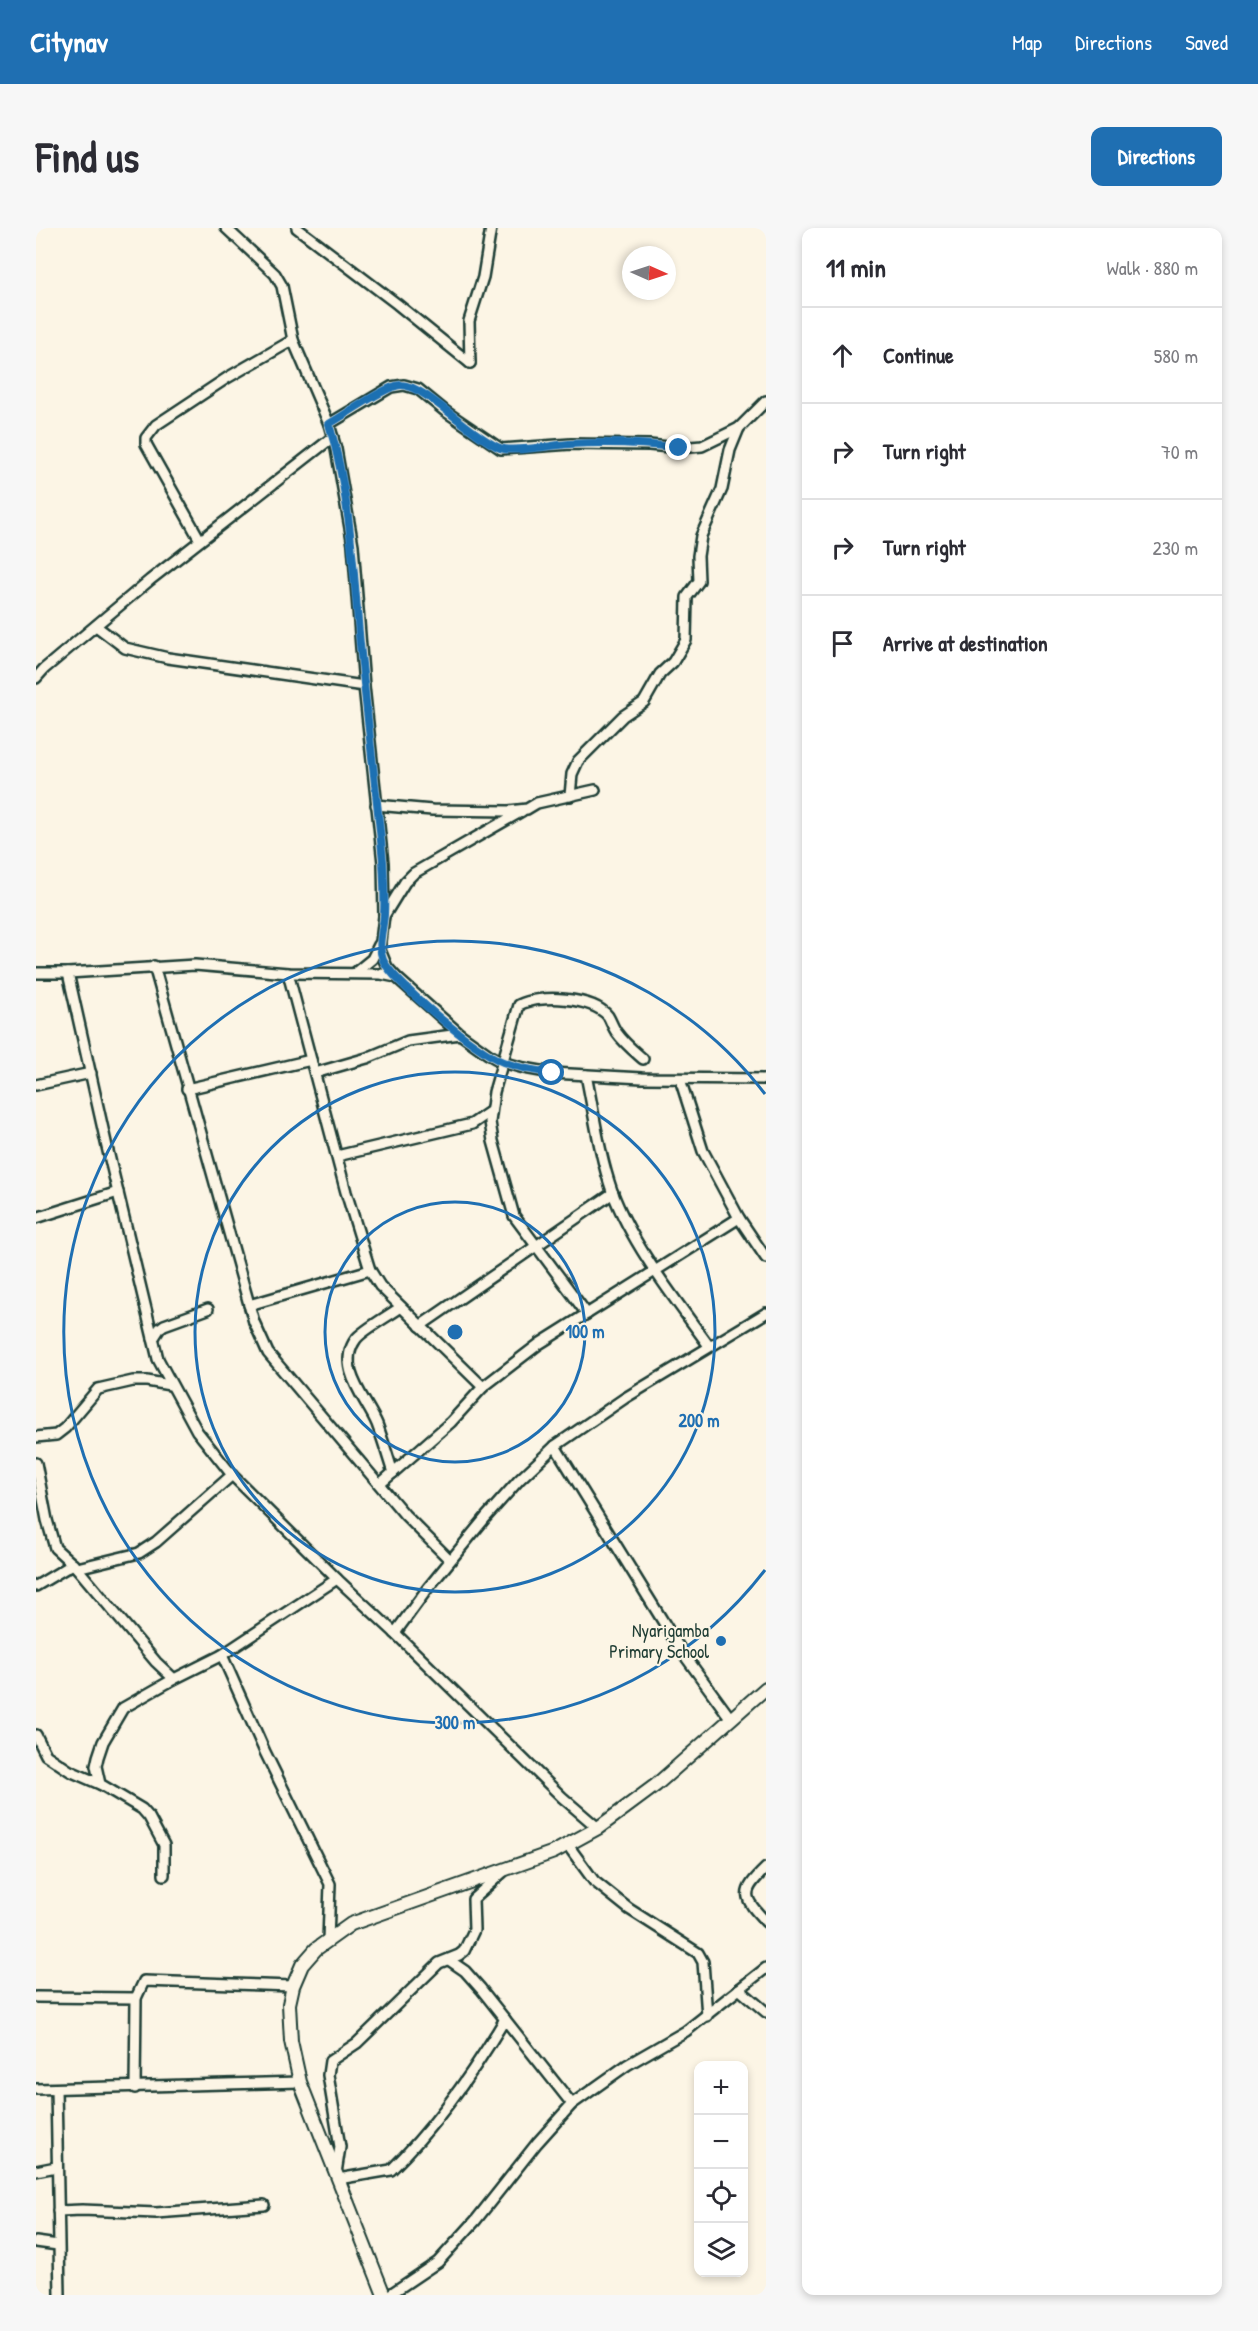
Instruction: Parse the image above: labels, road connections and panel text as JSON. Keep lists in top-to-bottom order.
{
  "places": ["Nyarigamba Primary School"],
  "north": "right",
  "page": {
    "header": "Citynav",
    "nav": ["Map", "Directions", "Saved"],
    "buttons": "Directions",
    "title": "Find us",
    "heading": ["11 min", "Walk · 880 m"],
    "list": [
      ["Continue", "580 m"],
      ["Turn right", "70 m"],
      ["Turn right", "230 m"],
      "Arrive at destination"
    ],
    "map_buttons": ["+", "−"]
  },
  "rings": ["100 m", "200 m", "300 m"]
}
